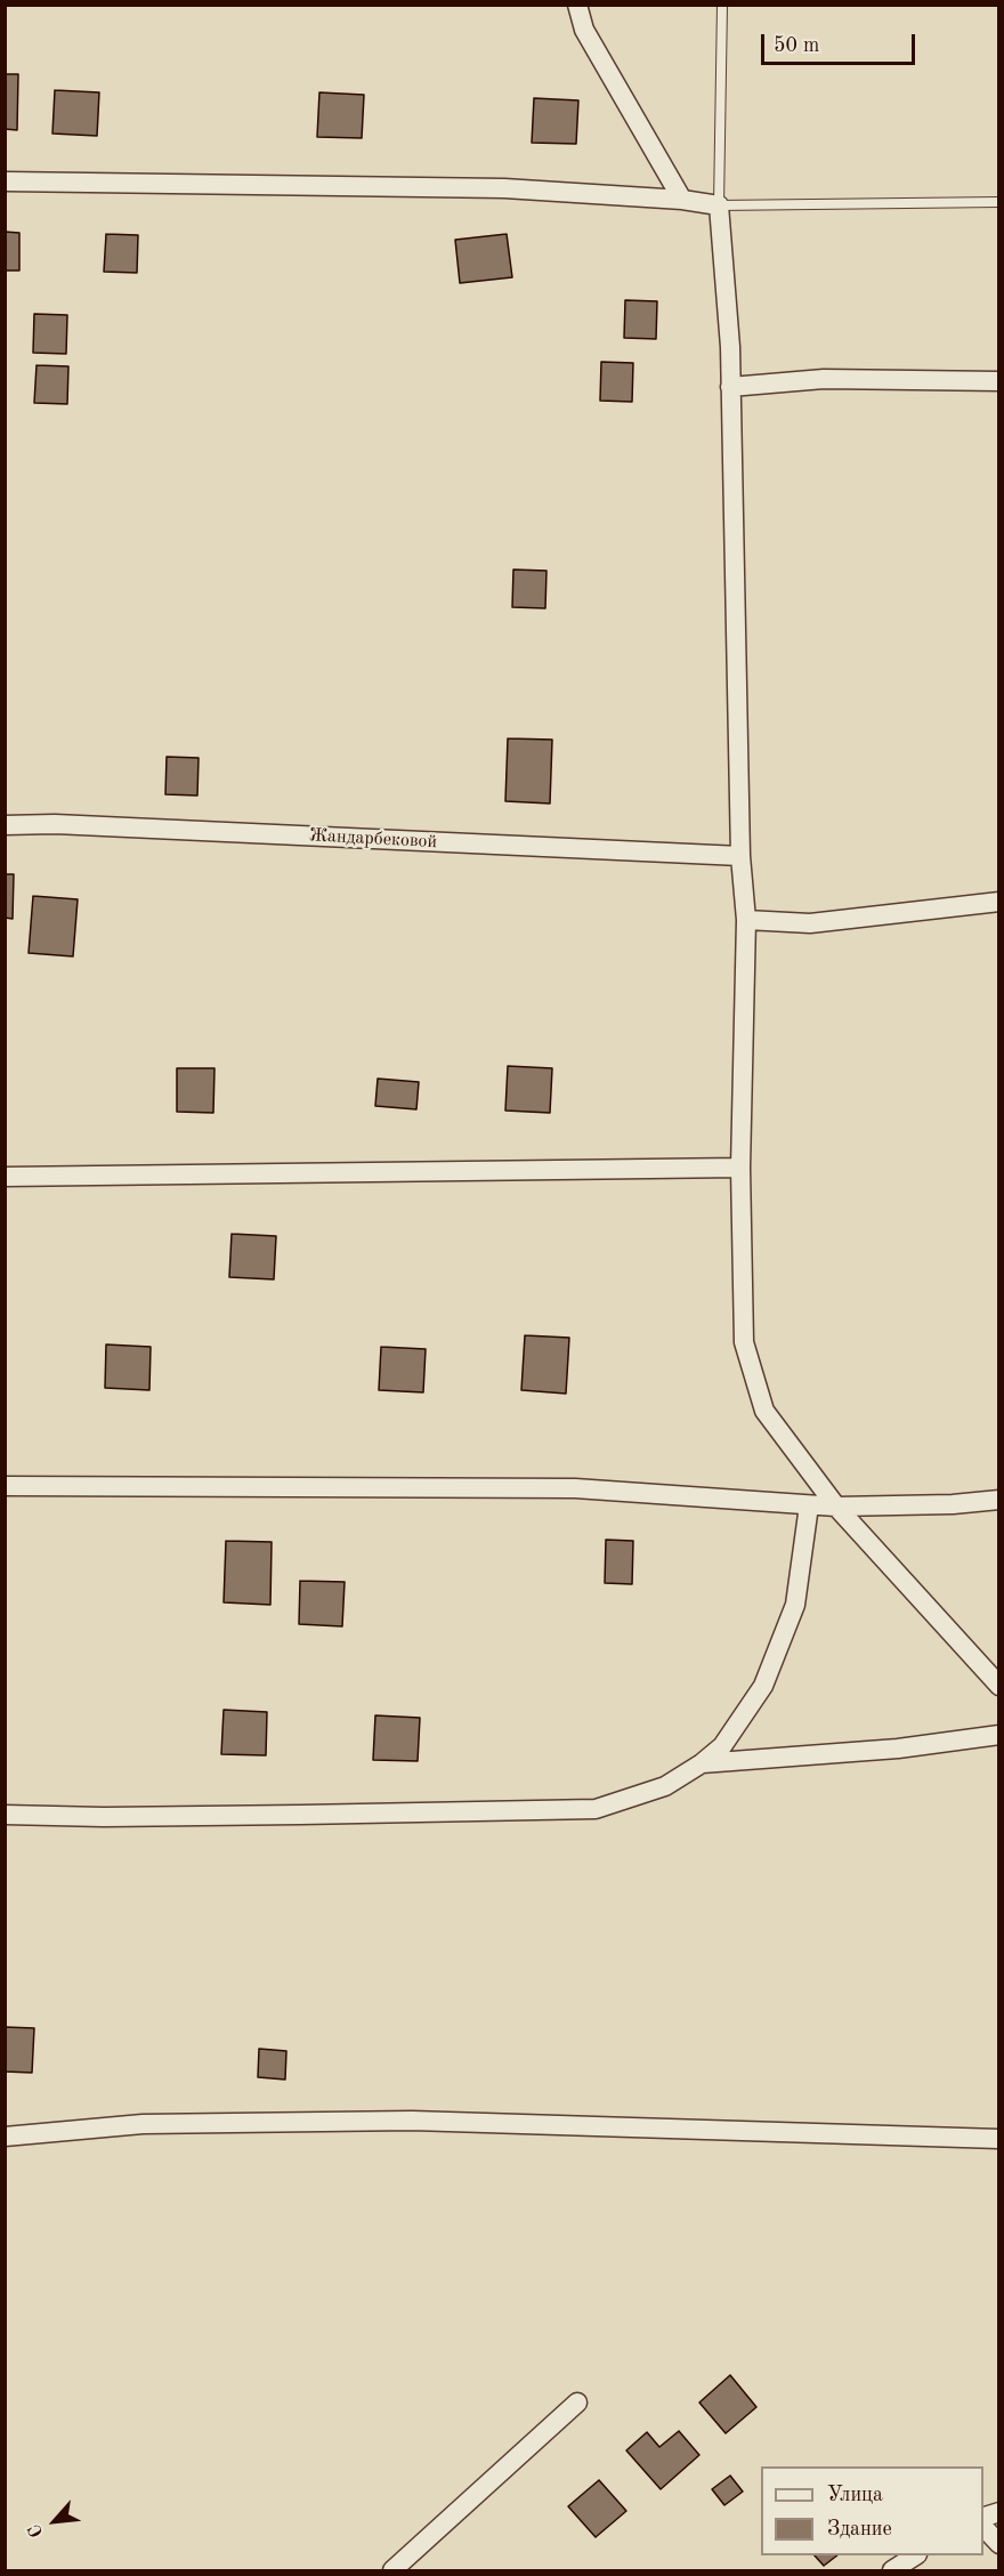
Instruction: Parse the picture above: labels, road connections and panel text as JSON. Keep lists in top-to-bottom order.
{
  "streets": {
    "street": ["Жандарбековой"]
  },
  "legend": ["Улица", "Здание"],
  "scale_bar": "50 m",
  "north": "bottom left"
}
